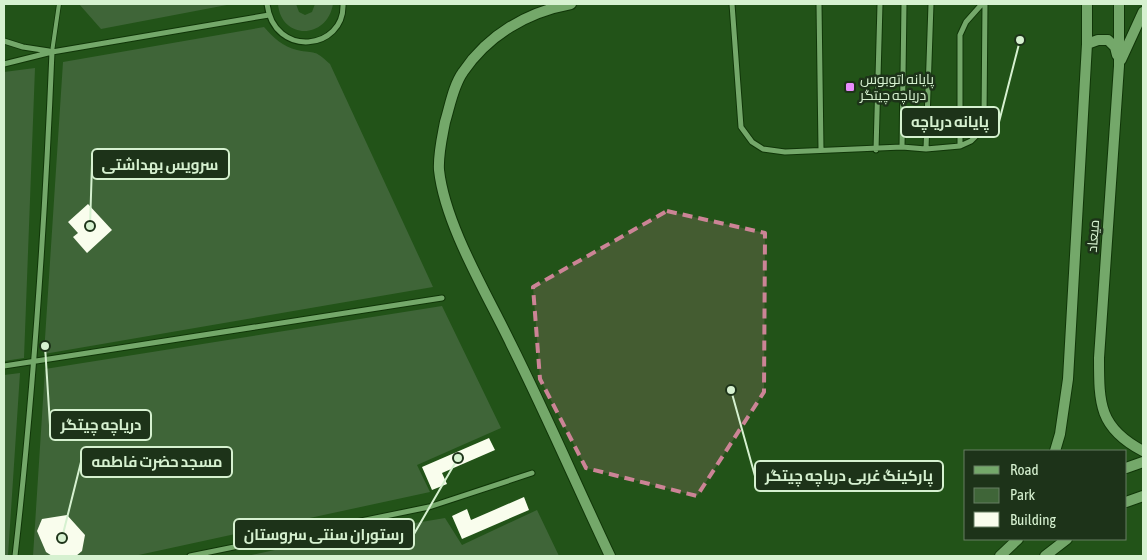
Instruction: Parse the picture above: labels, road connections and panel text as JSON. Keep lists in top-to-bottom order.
{
  "streets": {
    "street": ["میعاد"]
  },
  "places": {
    "other": [
      "پایانه دریاچه",
      "سرویس بهداشتی",
      "دریاچه چیتگر",
      "پارکینگ غربی دریاچه چیتگر",
      "رستوران سنتی سروستان",
      "مسجد حضرت فاطمه"
    ],
    "transit": ["پایانه اتوبوس دریاچه چیتگر"]
  },
  "legend": ["Road", "Park", "Building"]
}
